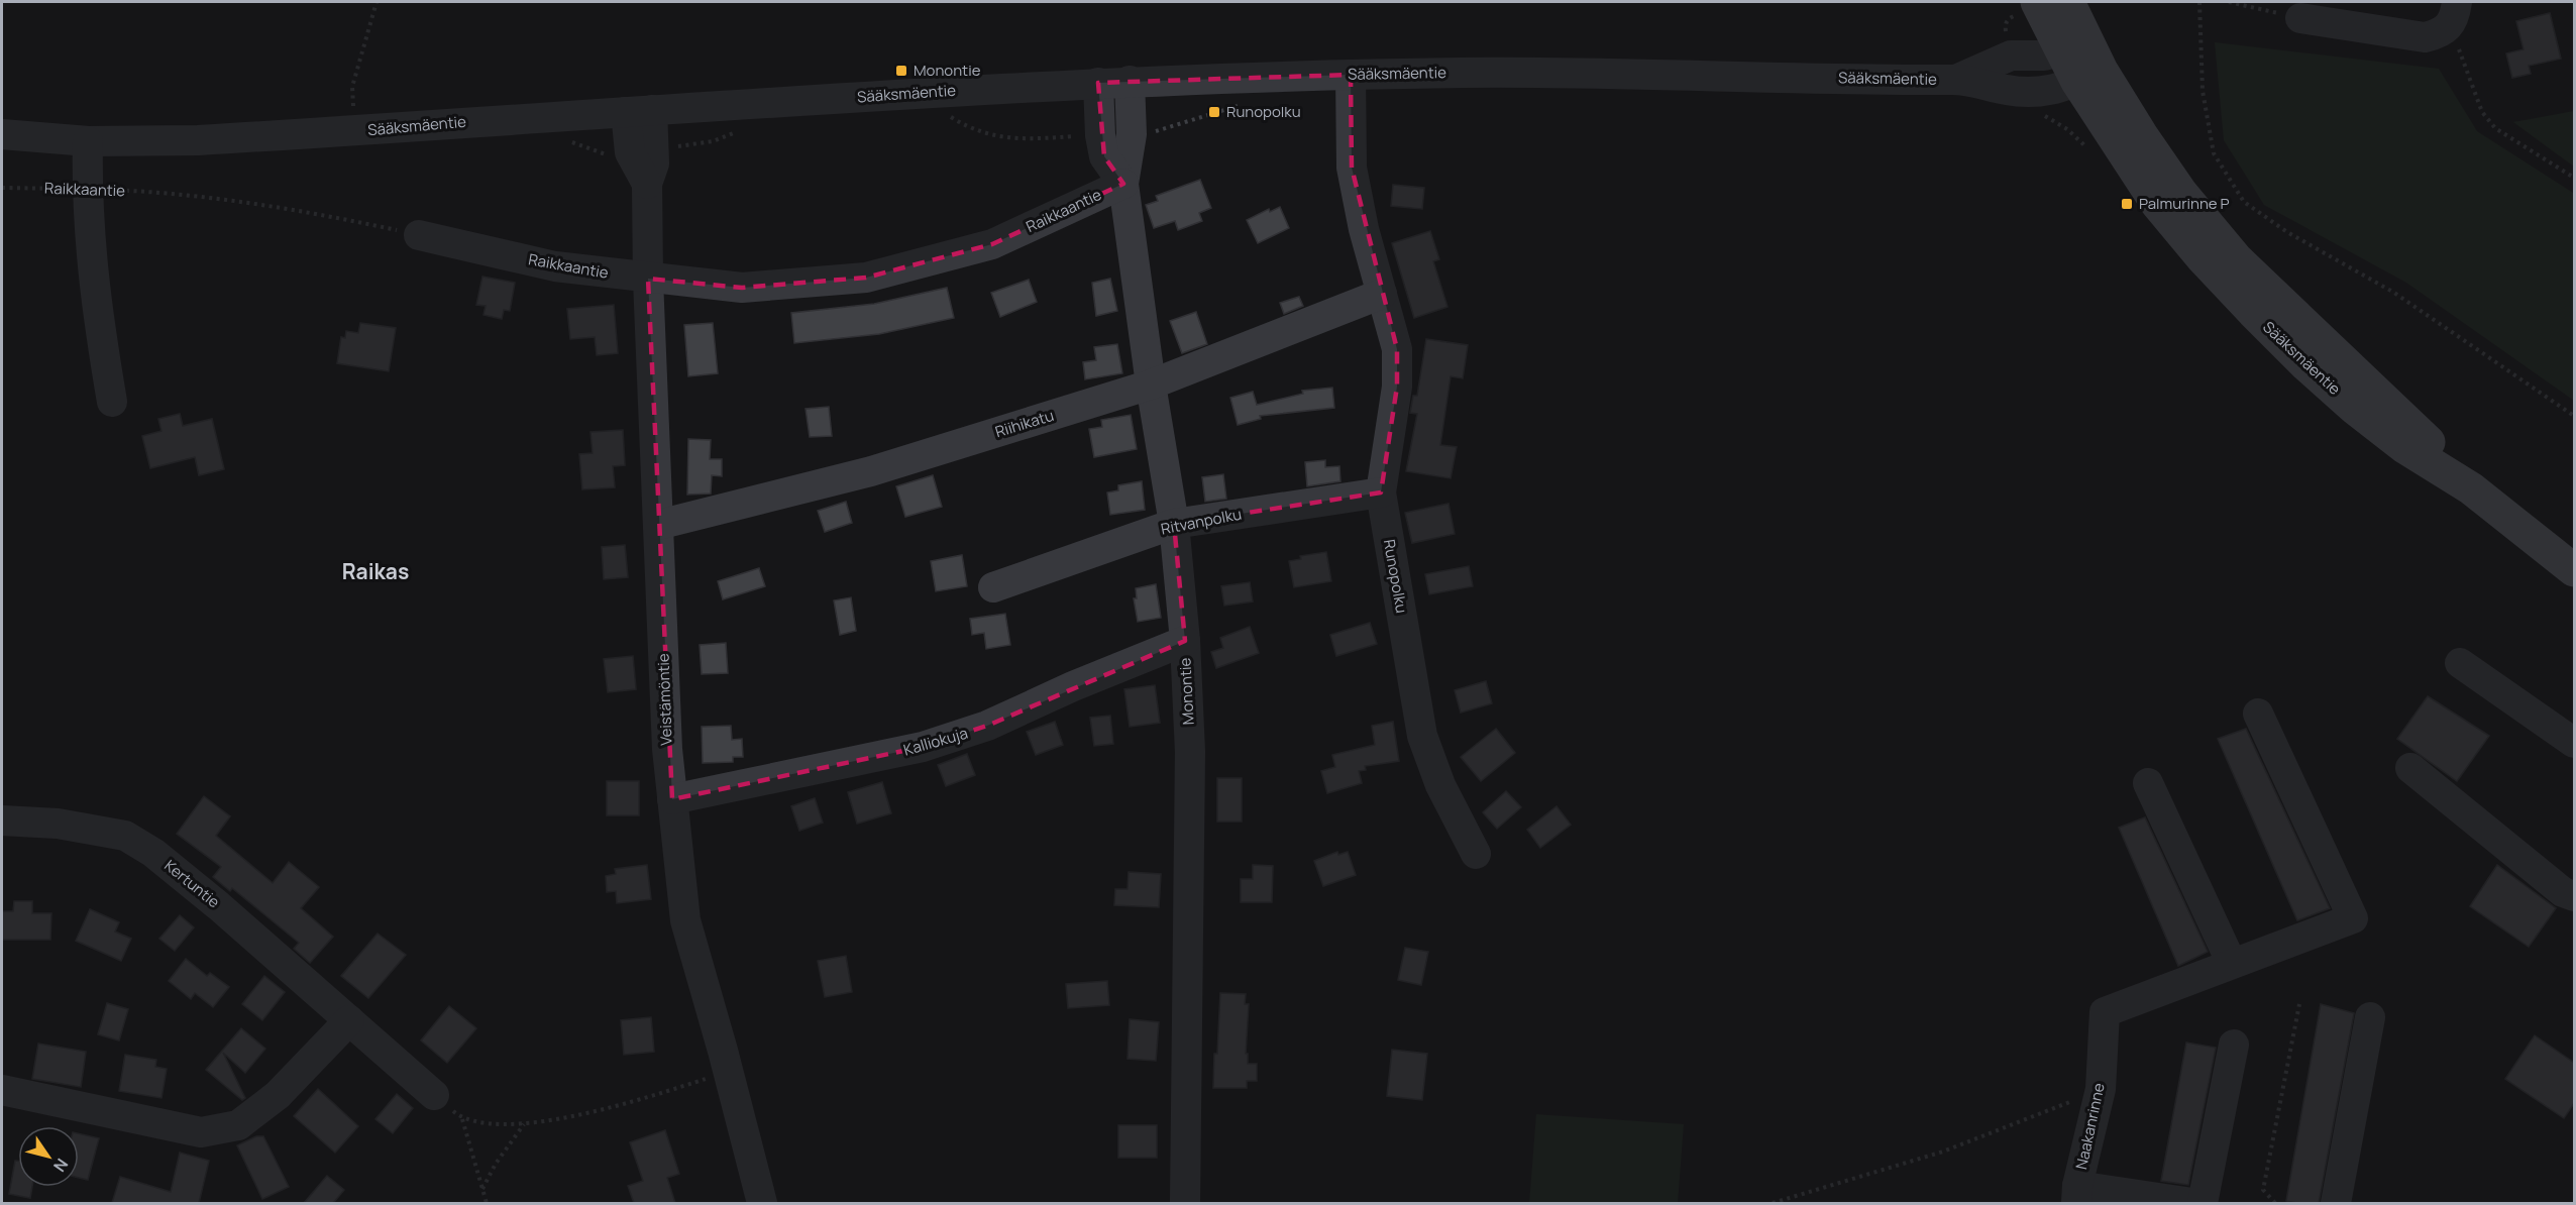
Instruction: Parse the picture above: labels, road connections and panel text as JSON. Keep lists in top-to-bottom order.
{
  "streets": {
    "main road": ["Sääksmäentie"],
    "street": [
      "Raikkaantie",
      "Riihikatu",
      "Ritvanpolku",
      "Runopolku",
      "Monontie",
      "Veistämöntie",
      "Kalliokuja",
      "Kertuntie",
      "Naakanrinne"
    ]
  },
  "crossings": [
    ["Sääksmäentie", "Runopolku"],
    ["Sääksmäentie", "Monontie"],
    ["Sääksmäentie", "Veistämöntie"],
    ["Raikkaantie", "Monontie"],
    ["Raikkaantie", "Veistämöntie"],
    ["Riihikatu", "Runopolku"],
    ["Riihikatu", "Monontie"],
    ["Riihikatu", "Veistämöntie"],
    ["Ritvanpolku", "Runopolku"],
    ["Ritvanpolku", "Monontie"],
    ["Monontie", "Kalliokuja"],
    ["Veistämöntie", "Kalliokuja"]
  ],
  "districts": ["Raikas"],
  "places": {
    "transit": ["Monontie", "Runopolku", "Palmurinne P"]
  },
  "north": "bottom right"
}
